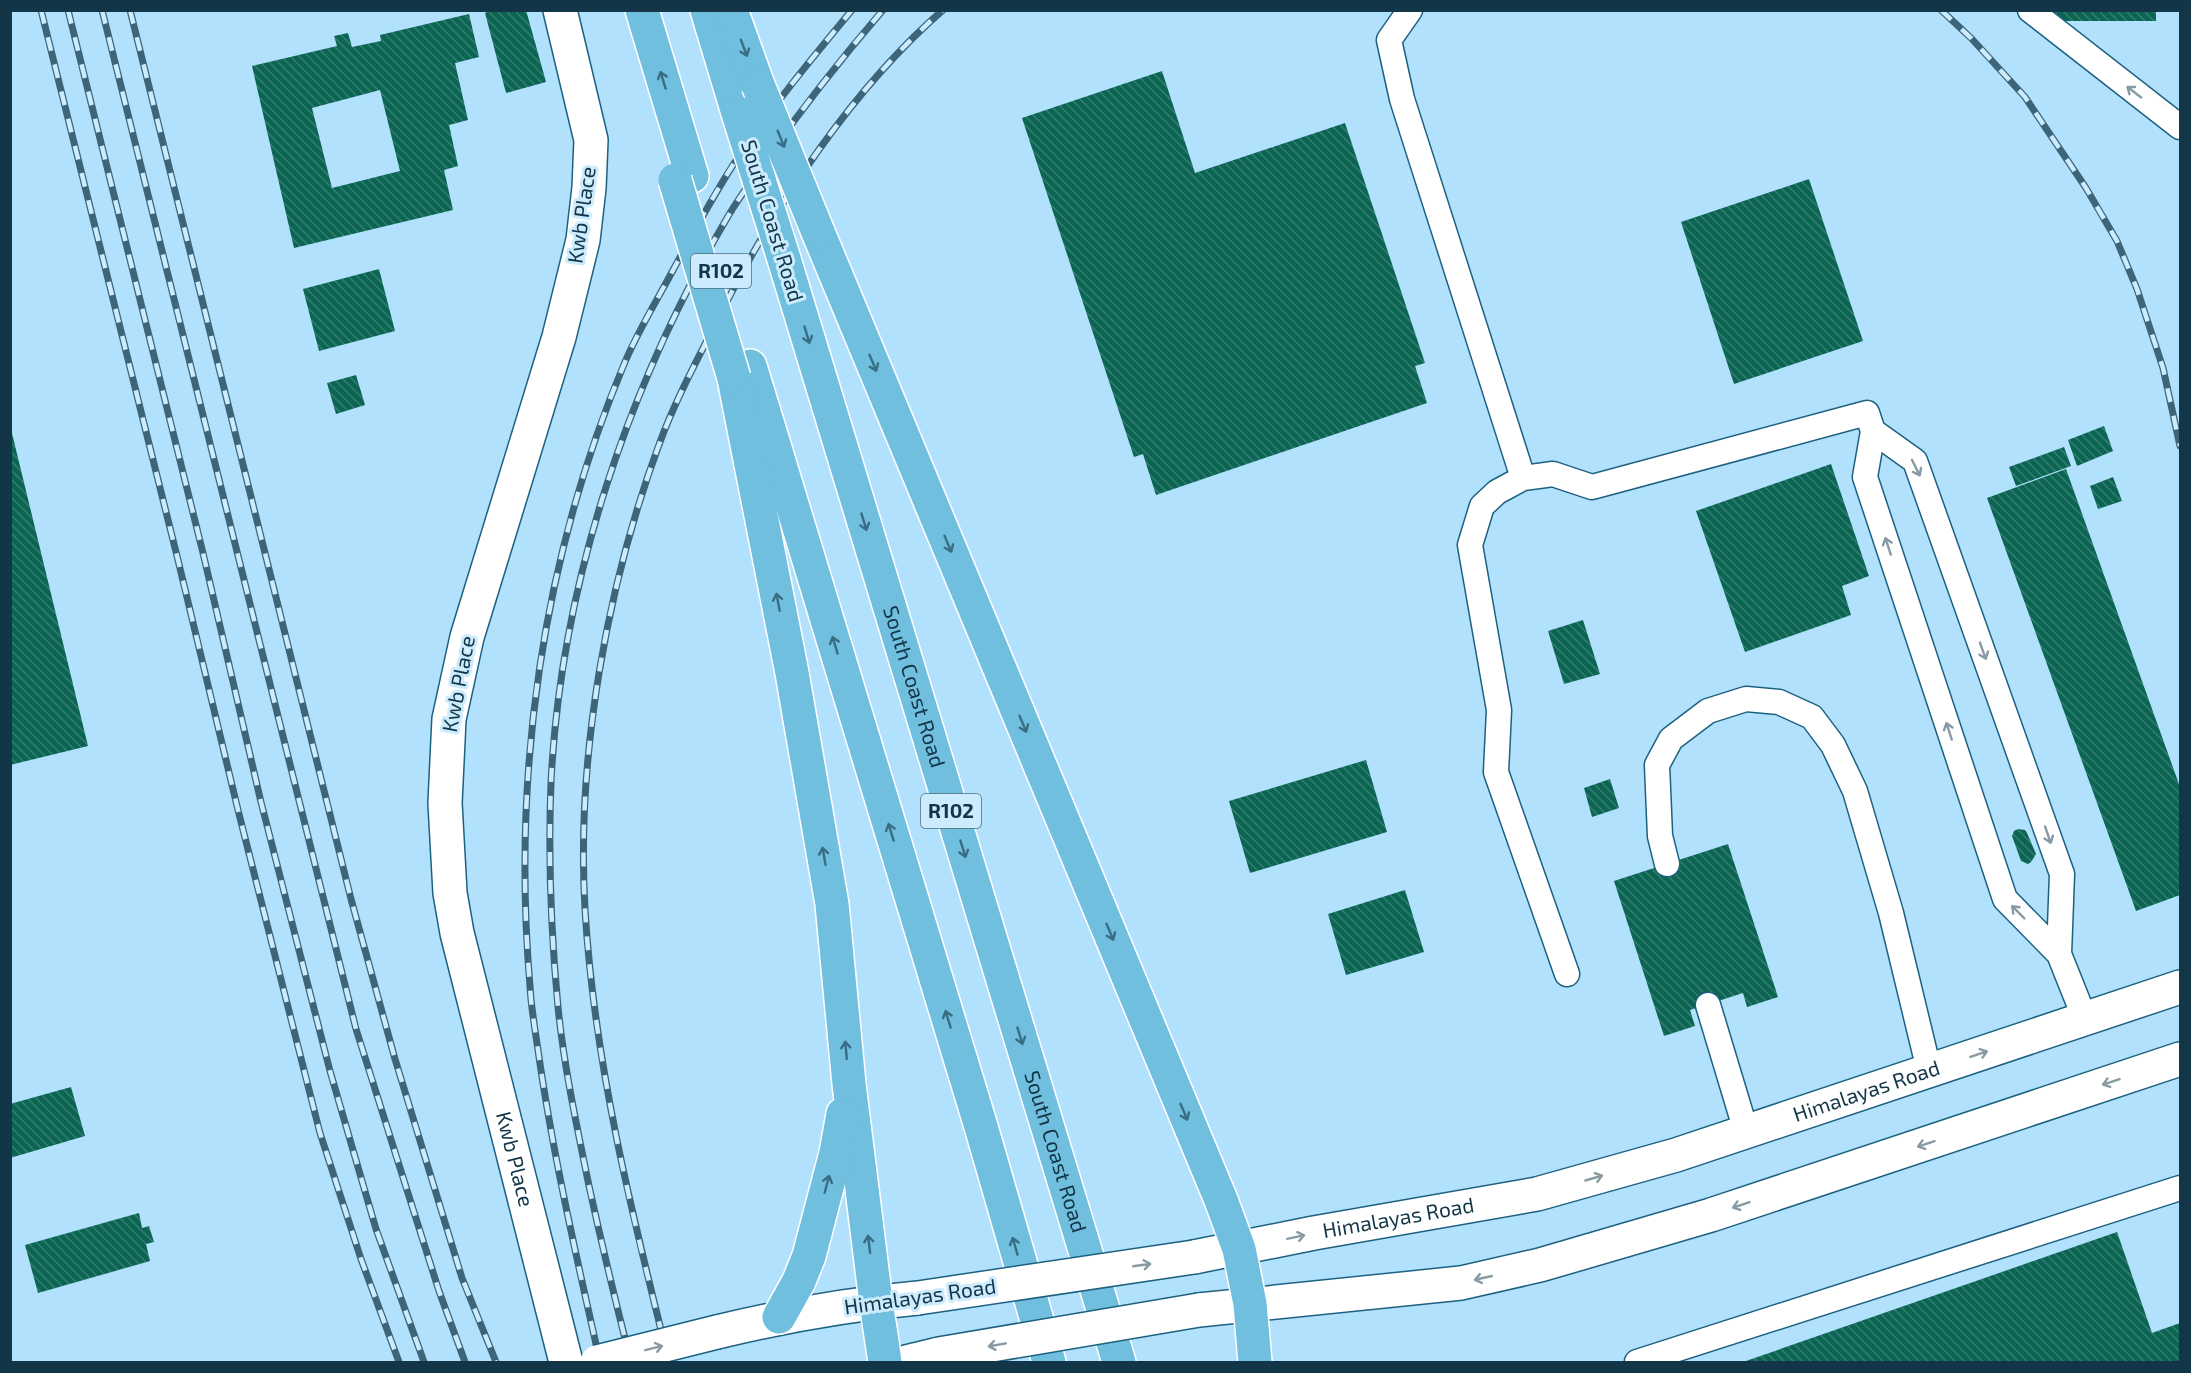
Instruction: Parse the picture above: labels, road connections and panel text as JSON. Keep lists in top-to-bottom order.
{
  "streets": {
    "main road": ["South Coast Road", "R102"],
    "street": ["Kwb Place", "Himalayas Road"]
  }
}
